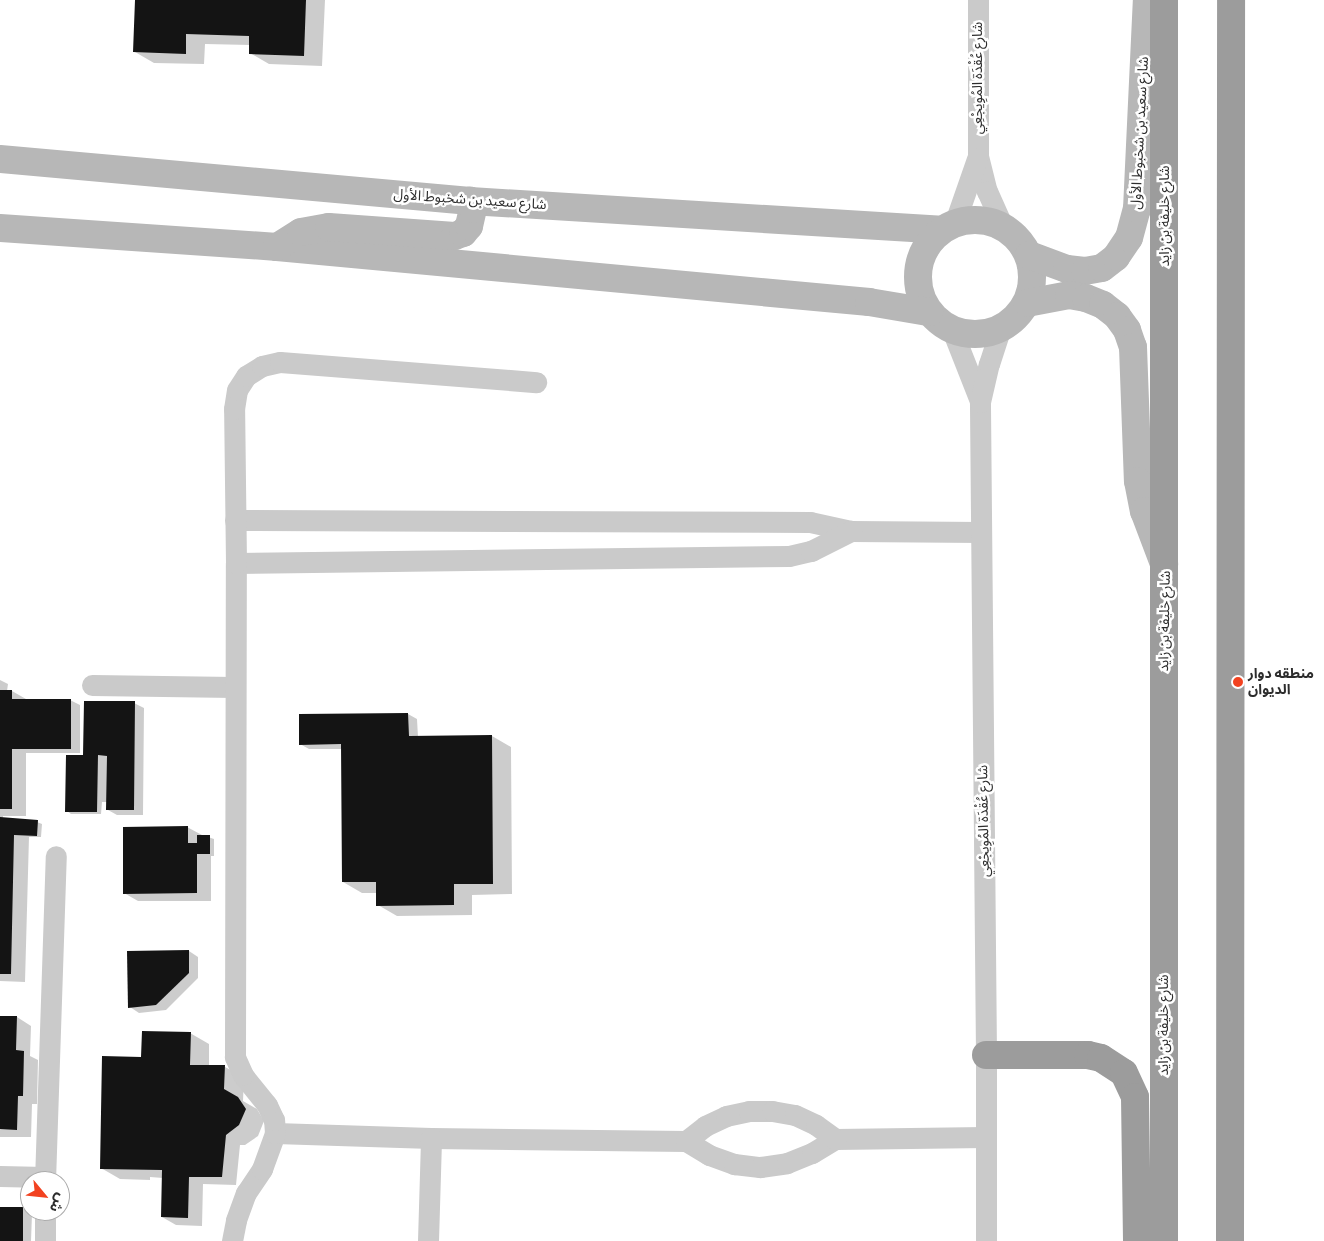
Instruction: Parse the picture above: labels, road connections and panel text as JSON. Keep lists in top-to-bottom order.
{
  "streets": {
    "highway": ["شارع خليفة بن زايد"],
    "main road": ["شارع سعيد بن شخبوط الأول"],
    "street": ["شارع عُقْدَة المُوِيجْعِي"]
  },
  "crossings": [
    ["شارع عُقْدَة المُوِيجْعِي", "شارع سعيد بن شخبوط الأول"]
  ],
  "places": ["منطقه دوار الديوان"],
  "north": "bottom right"
}
